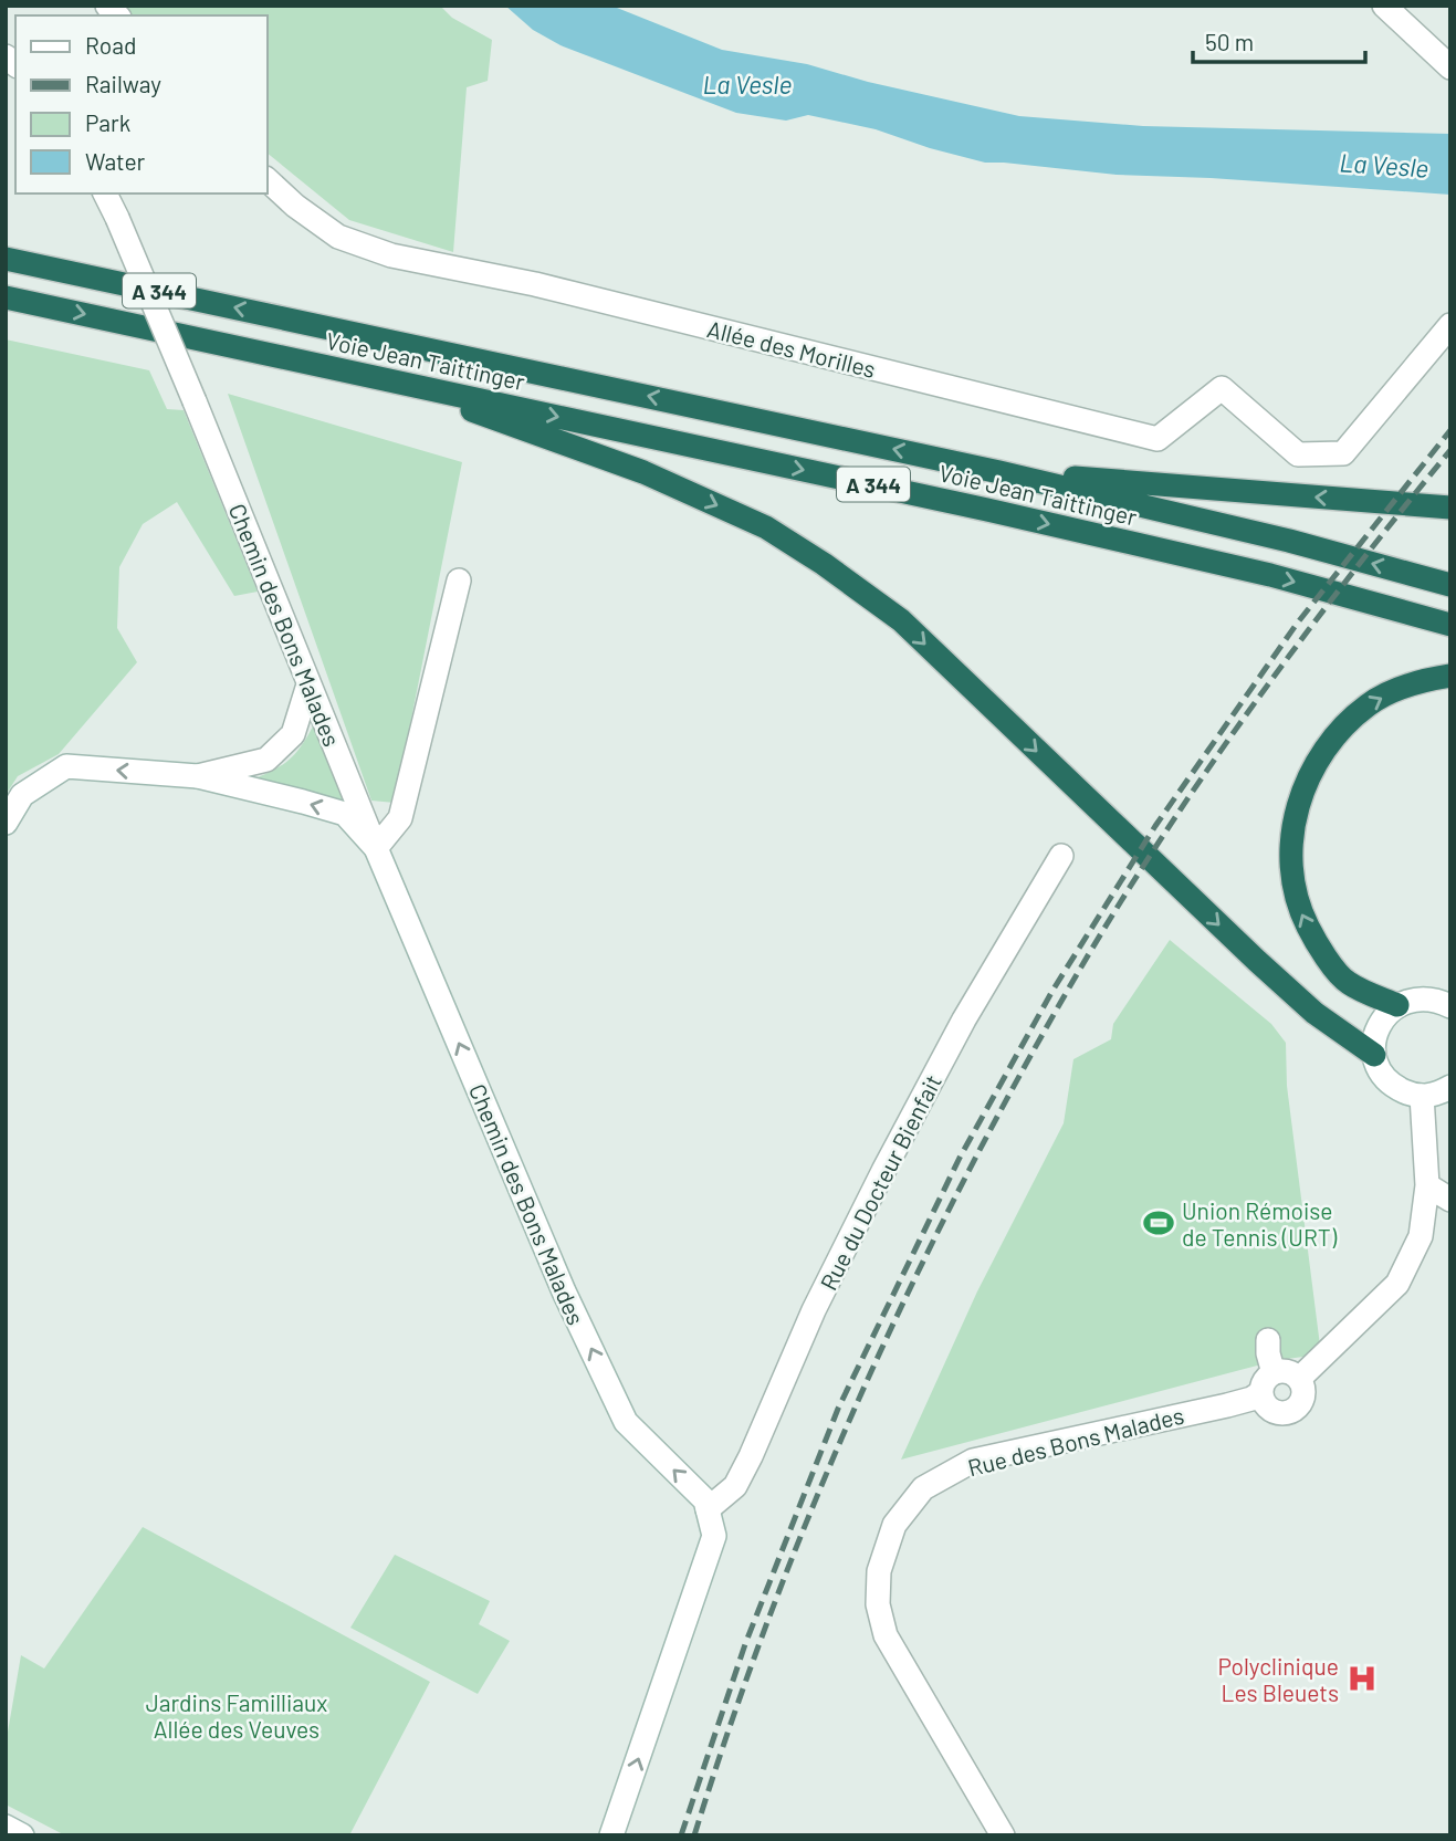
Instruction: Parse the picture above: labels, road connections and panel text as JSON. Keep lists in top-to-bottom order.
{
  "streets": {
    "highway": ["A 344", "Voie Jean Taittinger"],
    "street": [
      "Allée des Morilles",
      "Chemin des Bons Malades",
      "Rue du Docteur Bienfait",
      "Rue des Bons Malades"
    ]
  },
  "crossings": [
    ["Chemin des Bons Malades", "Rue du Docteur Bienfait"]
  ],
  "one_way": ["Chemin des Bons Malades"],
  "water": ["La Vesle"],
  "parks": ["Jardins Familliaux Allée des Veuves"],
  "places": {
    "sports": ["Union Rémoise de Tennis (URT)"],
    "hospital": ["Polyclinique Les Bleuets"]
  },
  "legend": [
    "Road",
    "Railway",
    "Park",
    "Water"
  ],
  "scale_bar": "50 m"
}
